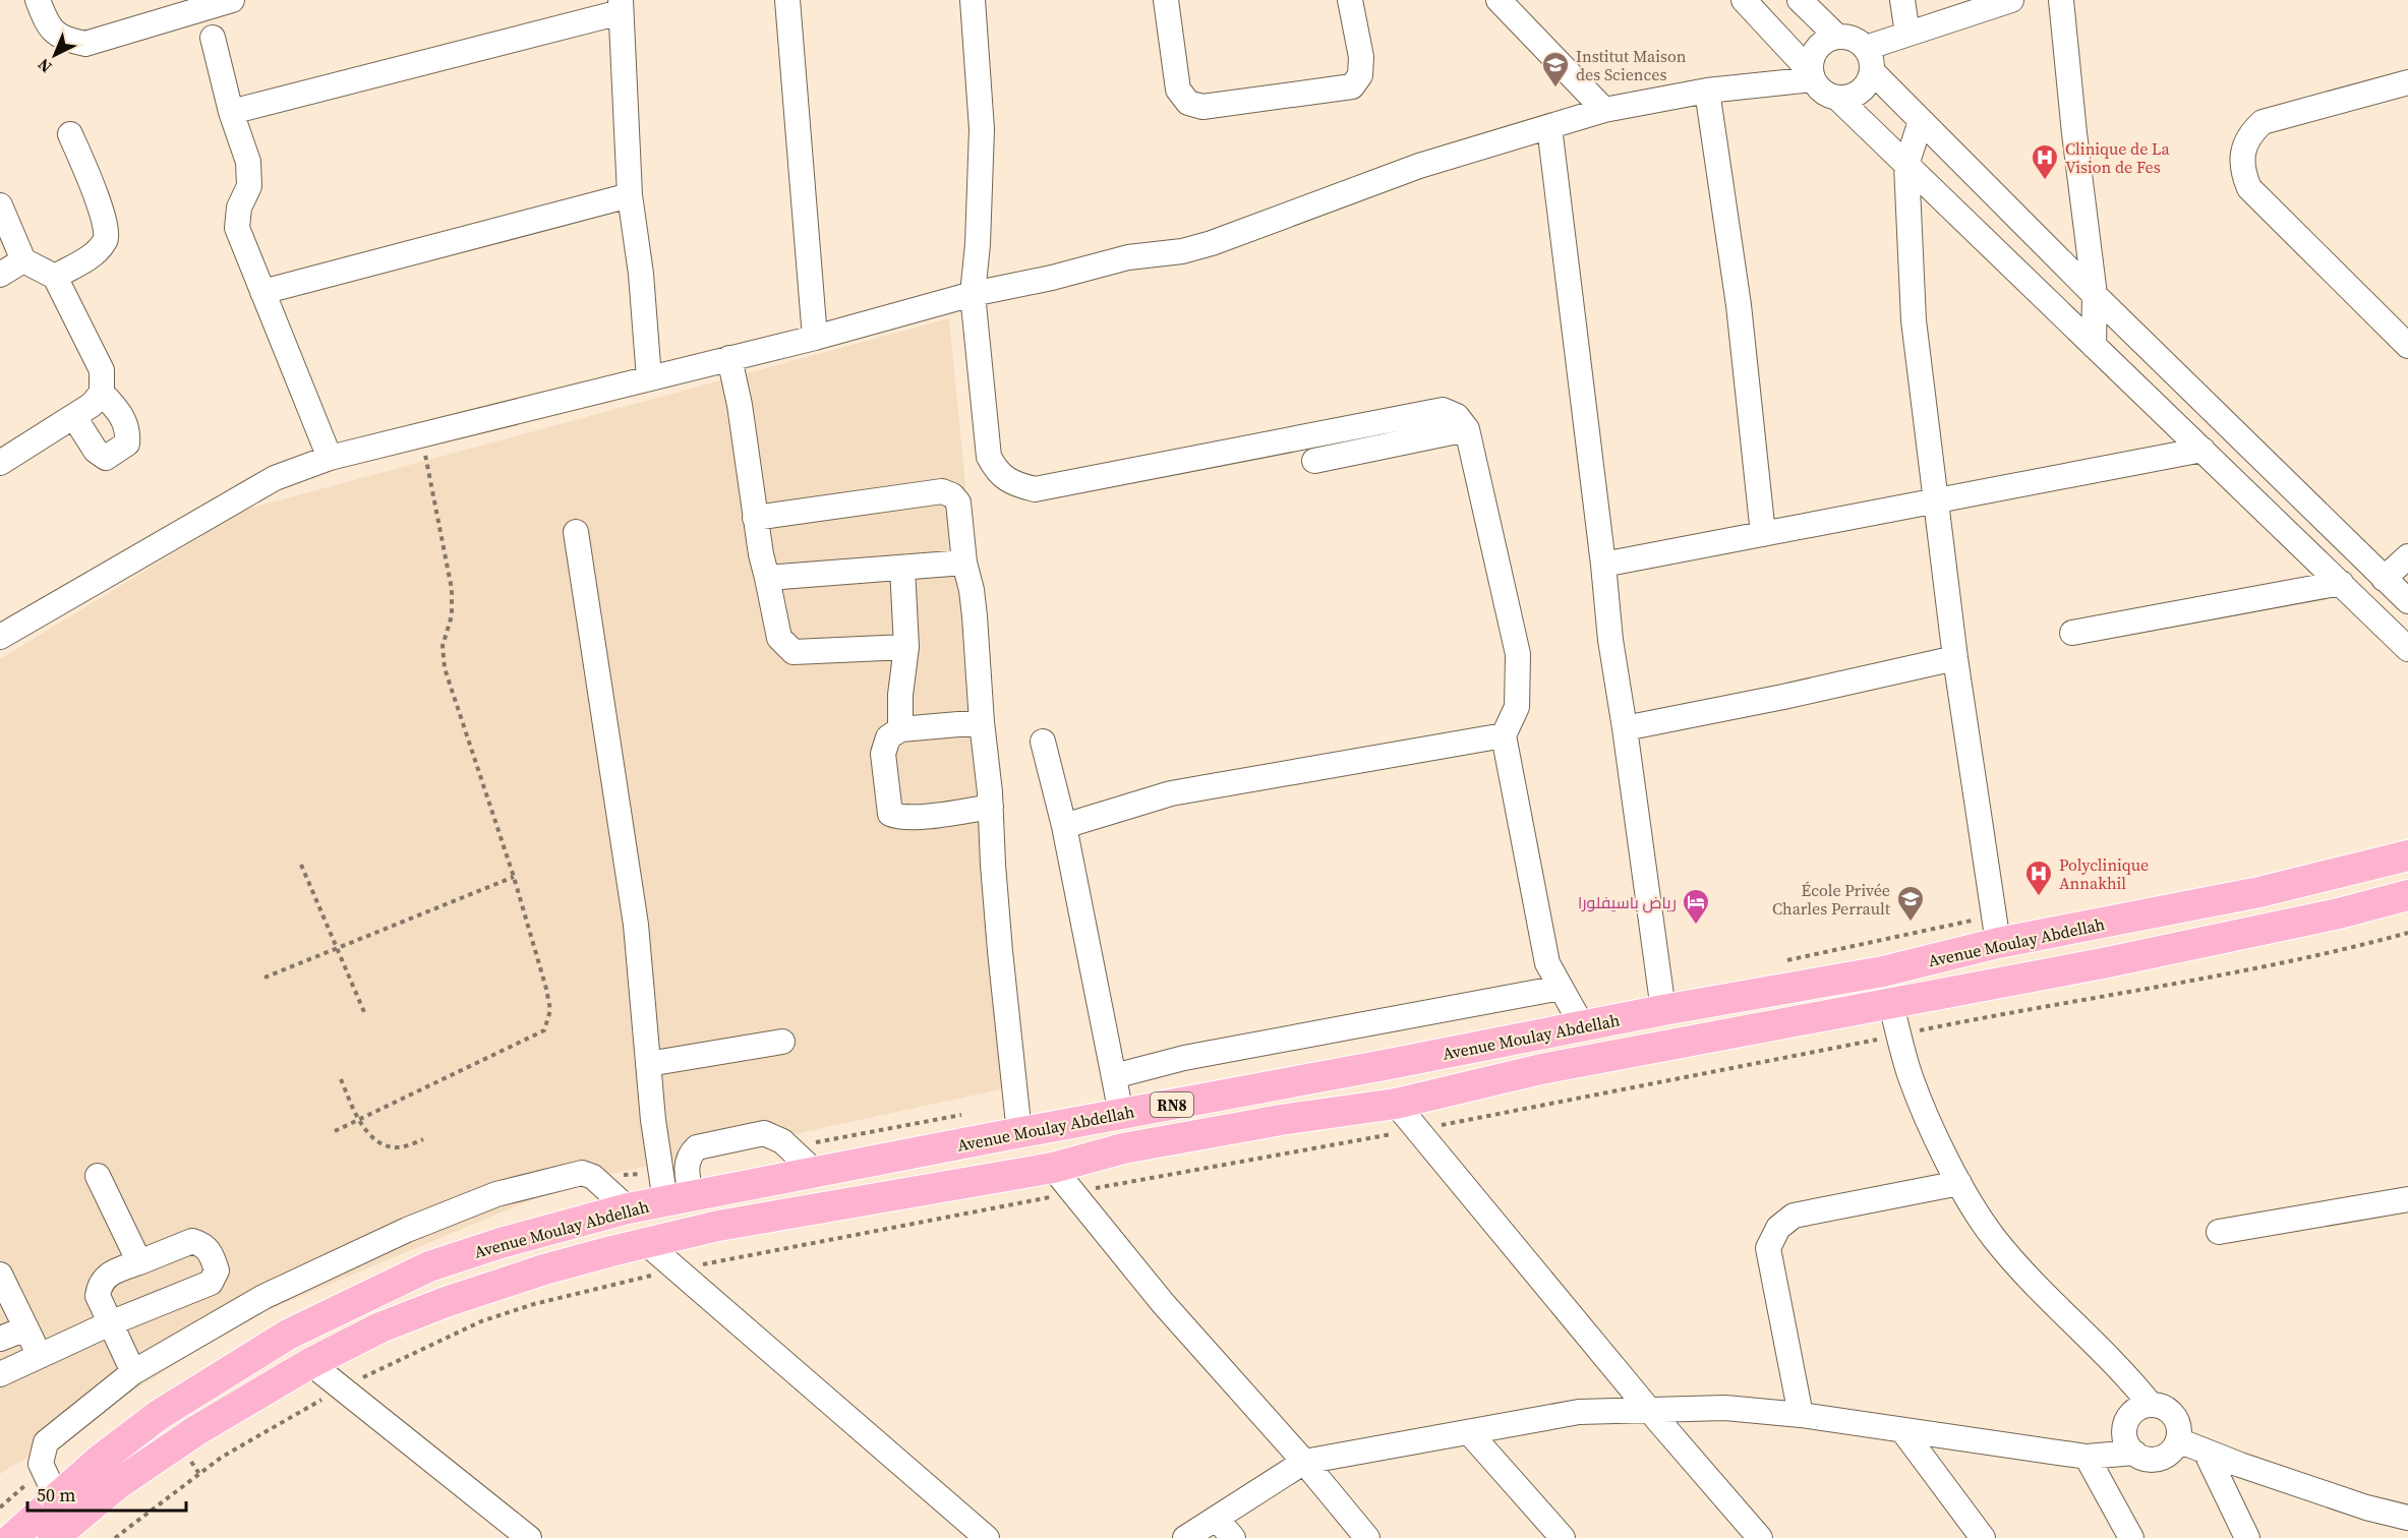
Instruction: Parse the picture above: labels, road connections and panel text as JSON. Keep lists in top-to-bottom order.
{
  "streets": {
    "main road": ["Avenue Moulay Abdellah", "RN8"]
  },
  "places": {
    "school or university": ["Institut Maison des Sciences", "École Privée Charles Perrault"],
    "hospital": ["Clinique de La Vision de Fes", "Polyclinique Annakhil"],
    "hotel": ["رياض باسيفلورا"]
  },
  "scale_bar": "50 m",
  "north": "bottom left"
}
